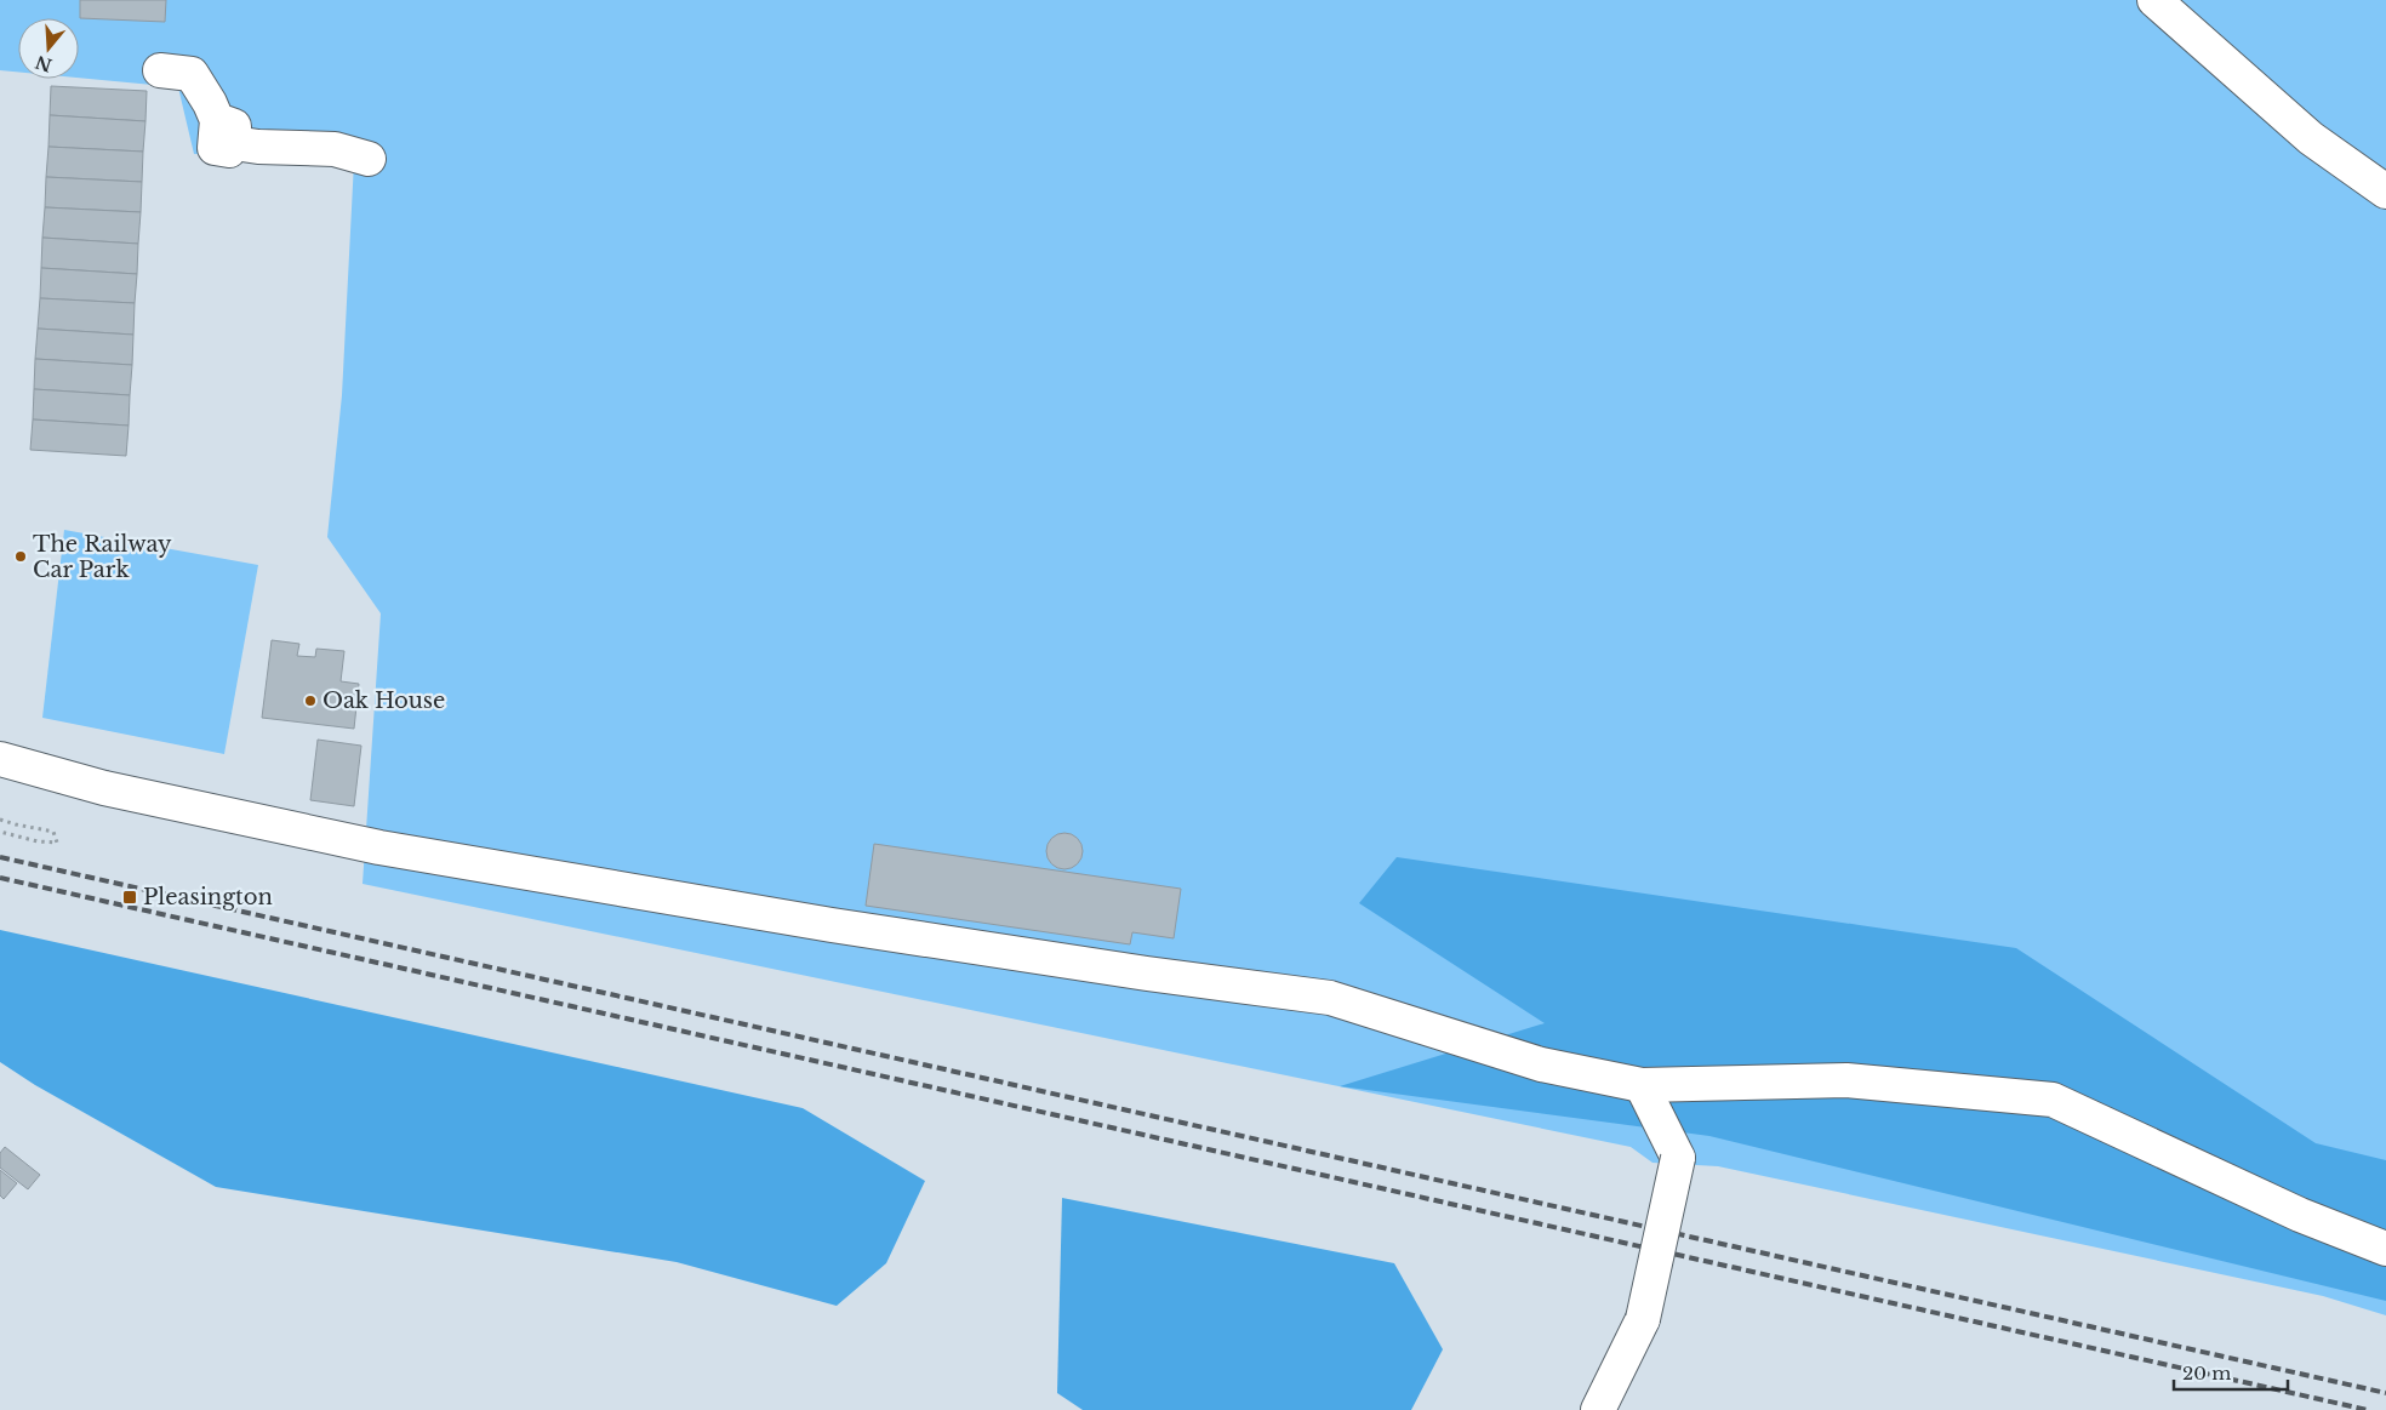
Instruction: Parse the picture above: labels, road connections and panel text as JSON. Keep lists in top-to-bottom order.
{
  "places": {
    "other": ["The Railway Car Park", "Oak House"],
    "transit": ["Pleasington"]
  },
  "scale_bar": "20 m",
  "north": "bottom"
}
